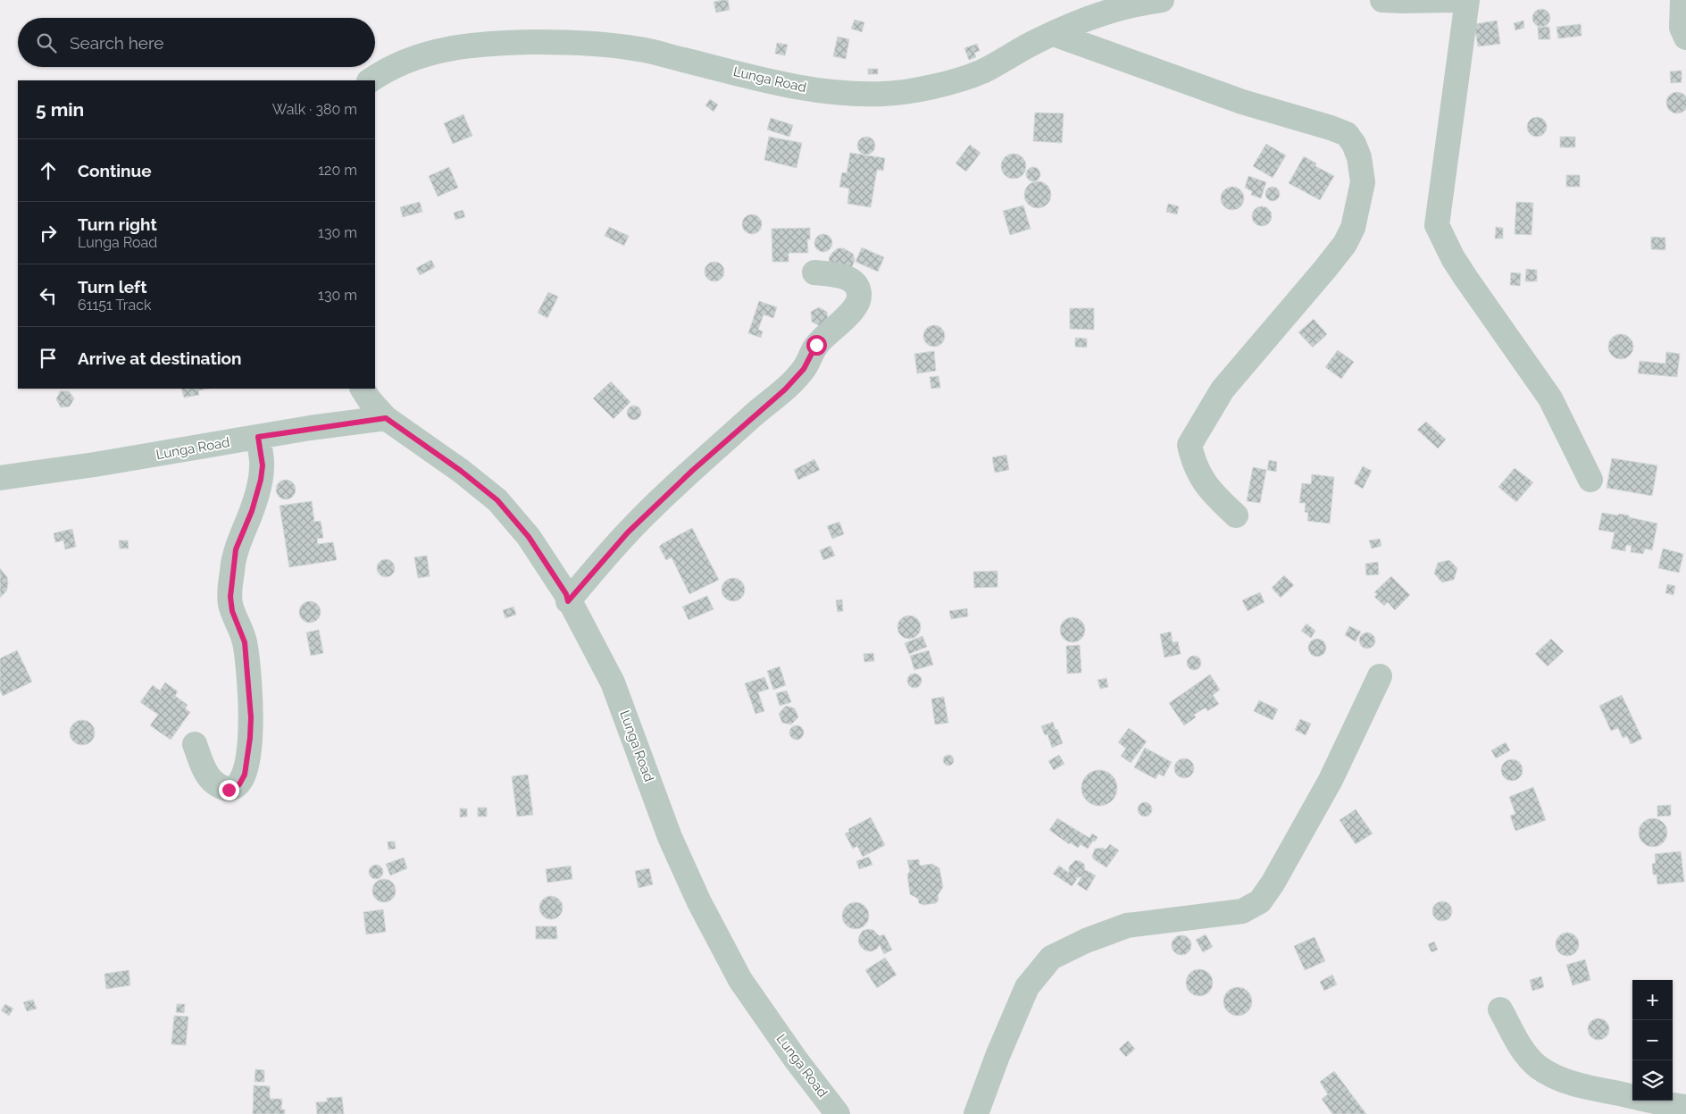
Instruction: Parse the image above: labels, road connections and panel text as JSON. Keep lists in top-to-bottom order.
{
  "streets": {
    "street": ["Lunga Road"]
  },
  "page": {
    "search": "Search here",
    "heading": ["5 min", "Walk · 380 m"],
    "list": [
      ["Continue", "120 m"],
      ["Turn right", "Lunga Road", "130 m"],
      ["Turn left", "61151 Track", "130 m"],
      "Arrive at destination"
    ],
    "map_buttons": ["+", "−"]
  }
}
